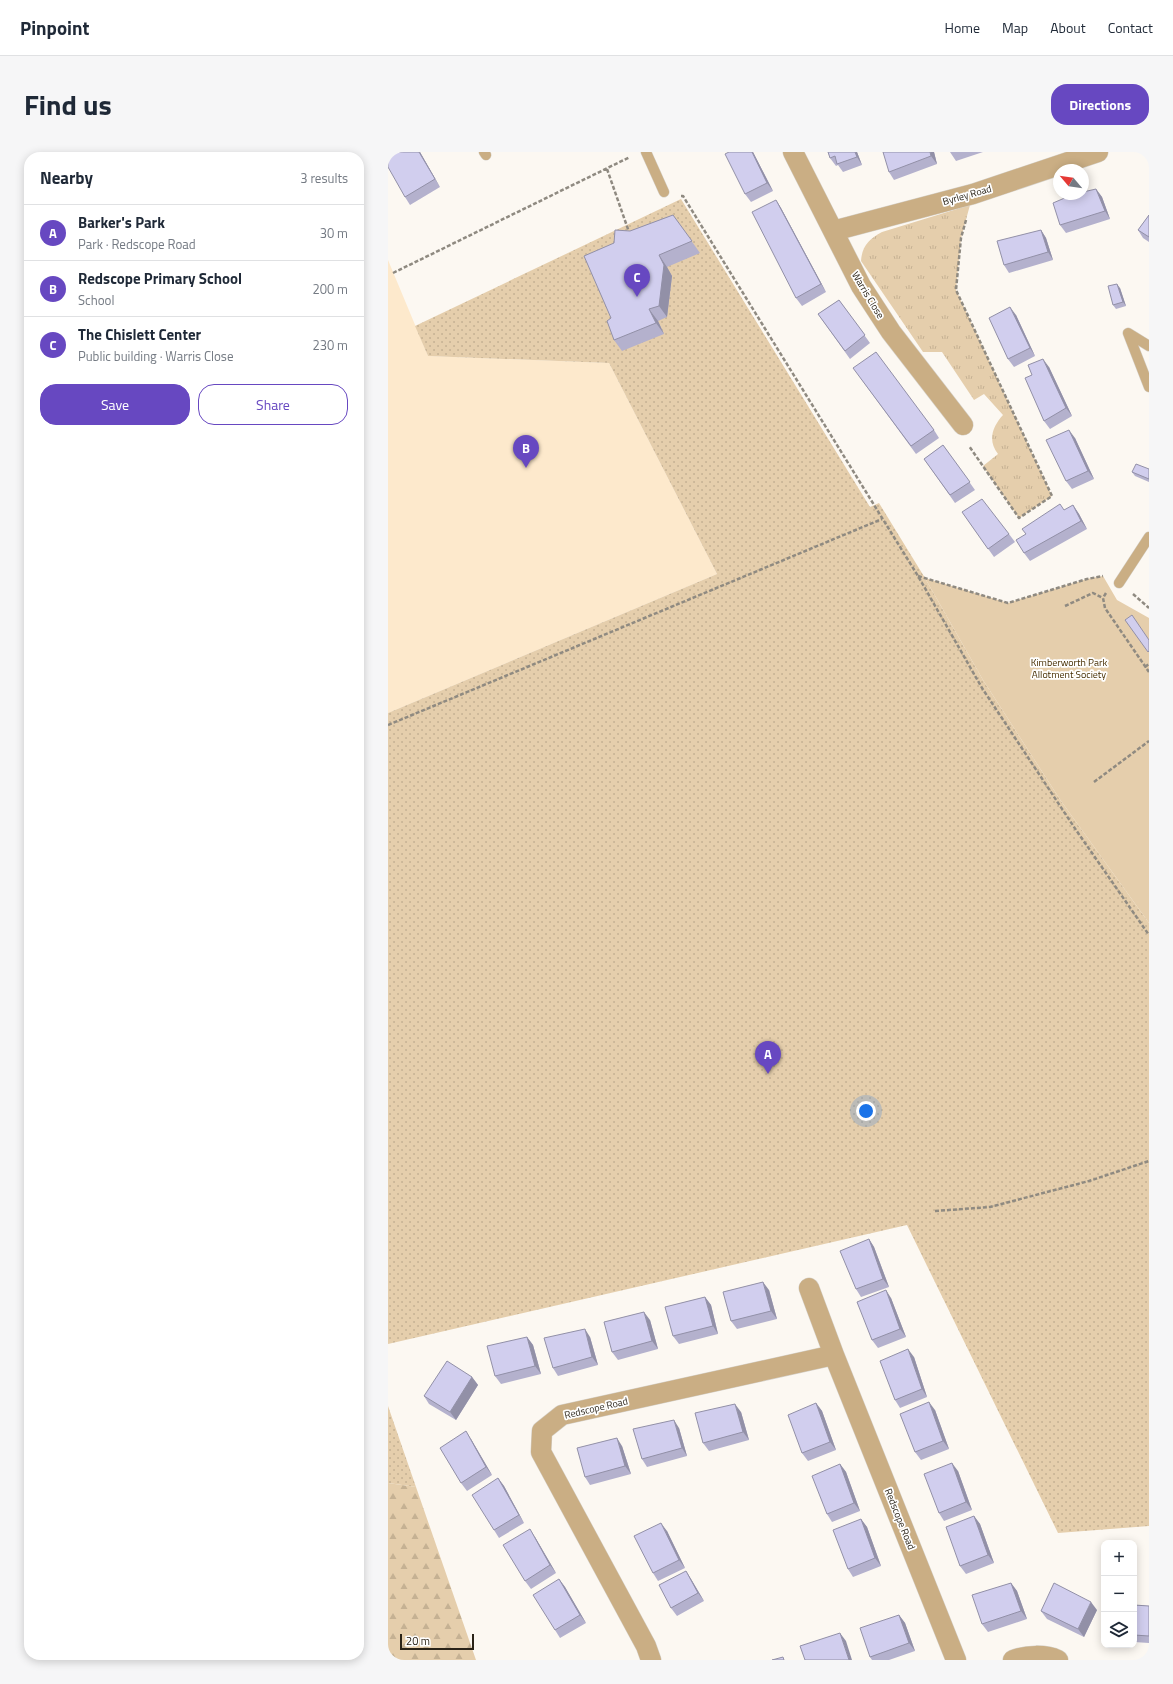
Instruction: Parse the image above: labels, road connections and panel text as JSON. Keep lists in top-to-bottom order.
{
  "streets": {
    "street": ["Byrley Road", "Warris Close", "Redscope Road"]
  },
  "crossings": [
    ["Byrley Road", "Warris Close"]
  ],
  "parks": ["Kimberworth Park Allotment Society"],
  "scale_bar": "20 m",
  "north": "top left",
  "page": {
    "header": "Pinpoint",
    "nav": [
      "Home",
      "Map",
      "About",
      "Contact"
    ],
    "title": "Find us",
    "buttons": [
      "Directions",
      ["Save", "Share"]
    ],
    "heading": ["Nearby", "3 results"],
    "list": [
      {
        "mark": "A",
        "name": "Barker's Park",
        "note": "Park · Redscope Road",
        "value": "30 m"
      },
      {
        "mark": "B",
        "name": "Redscope Primary School",
        "note": "School",
        "value": "200 m"
      },
      {
        "mark": "C",
        "name": "The Chislett Center",
        "note": "Public building · Warris Close",
        "value": "230 m"
      }
    ],
    "pins": ["C", "B", "A"],
    "map_buttons": ["+", "−"],
    "scale": "20 m"
  }
}
